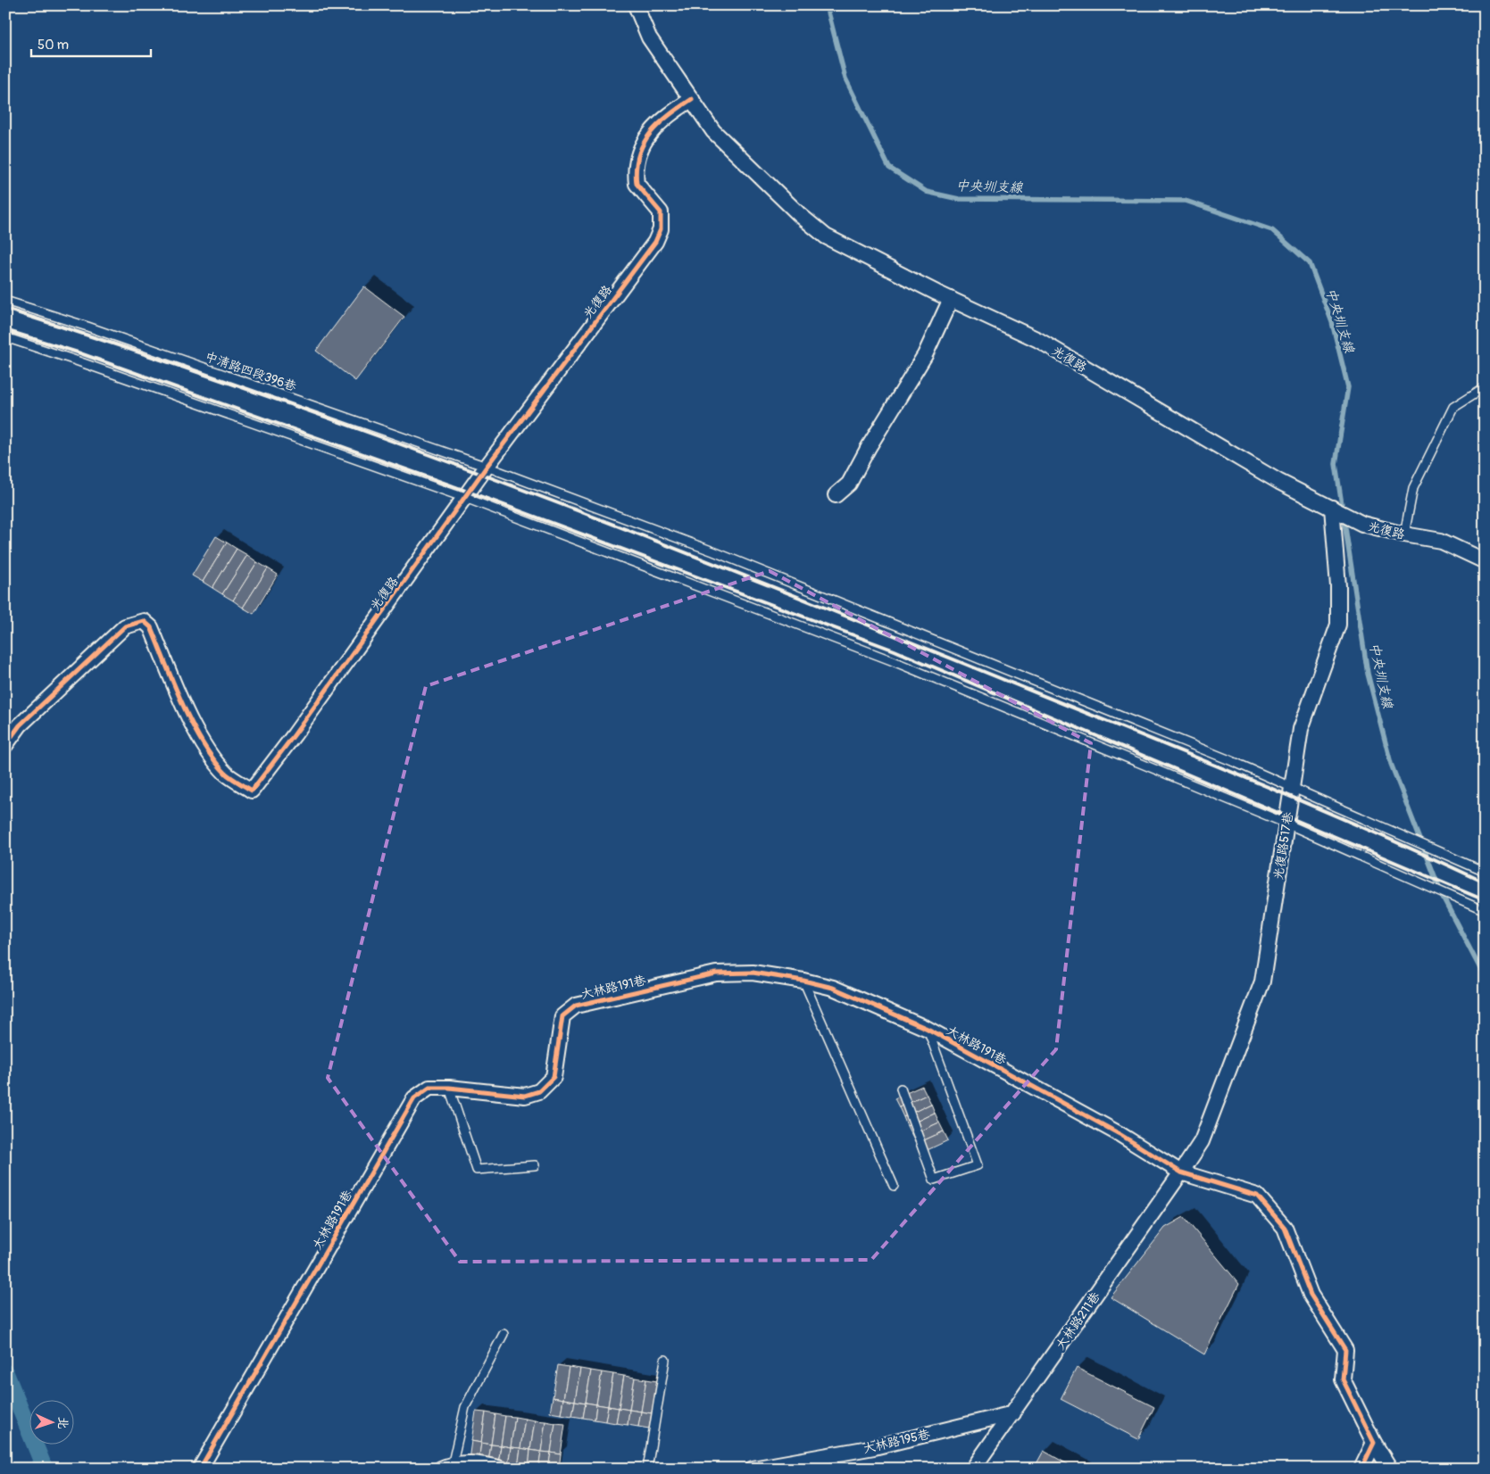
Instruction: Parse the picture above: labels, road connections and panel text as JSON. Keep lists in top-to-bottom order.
{
  "streets": {
    "street": [
      "光復路",
      "光復路517巷",
      "大林路191巷",
      "大林路211巷",
      "大林路195巷"
    ],
    "lane": ["中清路四段396巷"]
  },
  "crossings": [
    ["光復路", "中清路四段396巷"],
    ["光復路", "光復路517巷"],
    ["中清路四段396巷", "光復路517巷"],
    ["光復路517巷", "大林路191巷"],
    ["光復路517巷", "大林路211巷"],
    ["大林路191巷", "大林路211巷"],
    ["大林路211巷", "大林路195巷"]
  ],
  "water": ["中央圳支線"],
  "scale_bar": "50 m",
  "north": "right"
}
